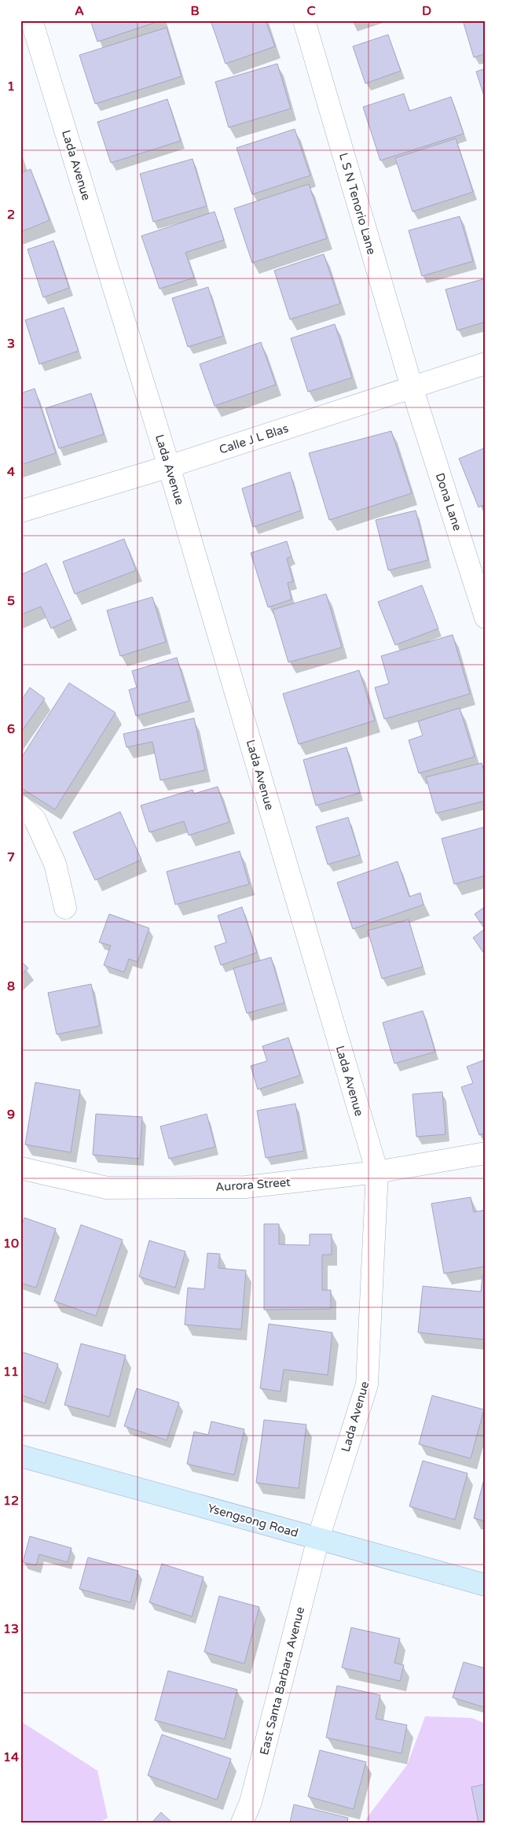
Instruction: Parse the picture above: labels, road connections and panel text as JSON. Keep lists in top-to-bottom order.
{
  "streets": {
    "main road": ["Ysengsong Road"],
    "street": [
      "Lada Avenue",
      "L S N Tenorio Lane",
      "Calle J L Blas",
      "Dona Lane",
      "Aurora Street",
      "East Santa Barbara Avenue"
    ]
  },
  "crossings": [
    ["Lada Avenue", "Calle J L Blas"],
    ["Lada Avenue", "Aurora Street"],
    ["Lada Avenue", "Ysengsong Road"],
    ["Lada Avenue", "East Santa Barbara Avenue"],
    ["L S N Tenorio Lane", "Calle J L Blas"],
    ["L S N Tenorio Lane", "Dona Lane"],
    ["Calle J L Blas", "Dona Lane"],
    ["Ysengsong Road", "East Santa Barbara Avenue"]
  ],
  "grid": {
    "columns": [
      "A",
      "B",
      "C",
      "D"
    ],
    "rows": [
      "1",
      "2",
      "3",
      "4",
      "5",
      "6",
      "7",
      "8",
      "9",
      "10",
      "11",
      "12",
      "13",
      "14"
    ]
  }
}
